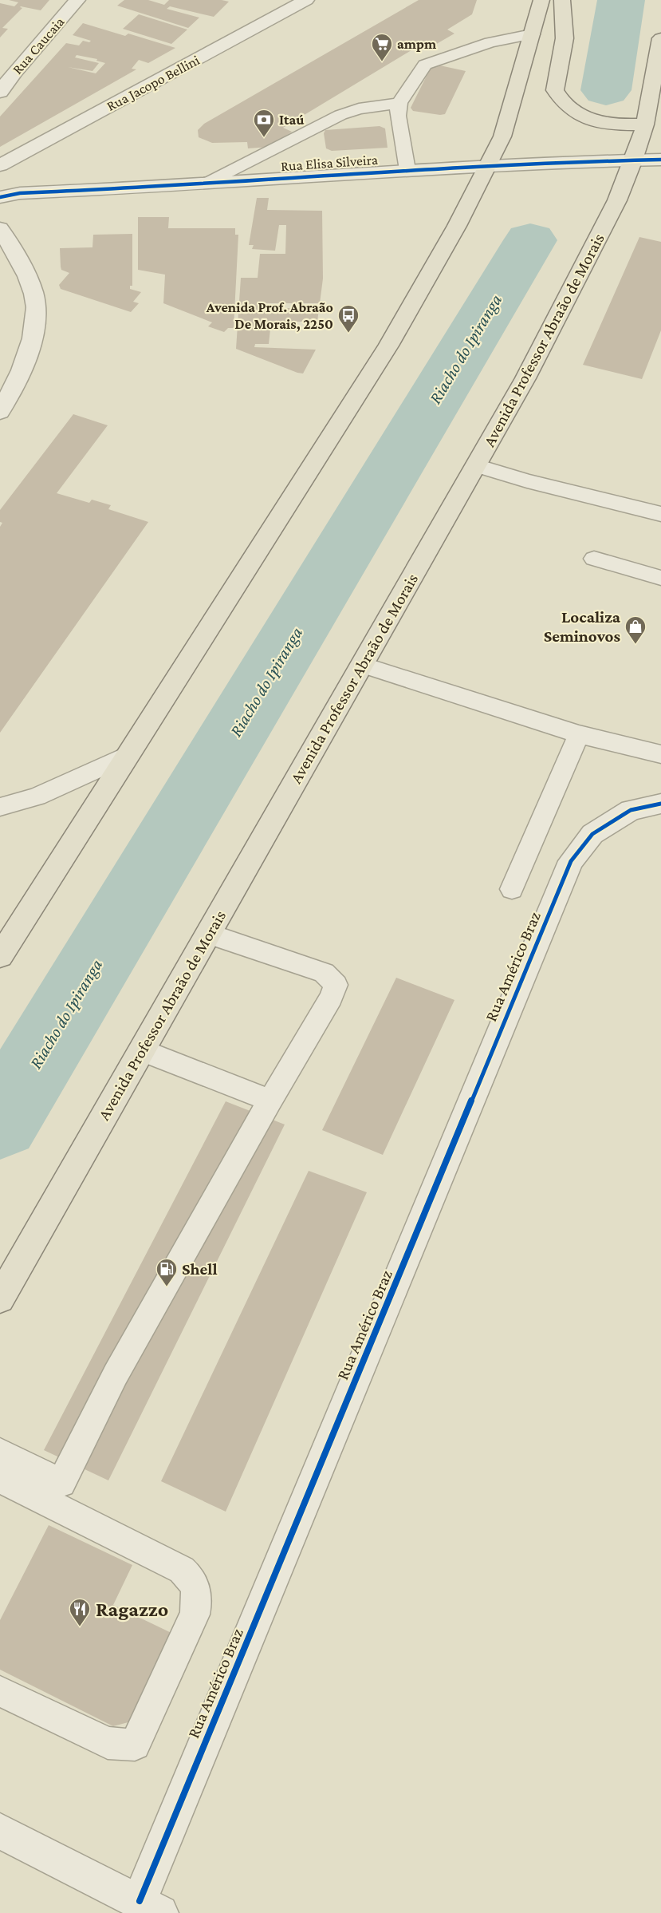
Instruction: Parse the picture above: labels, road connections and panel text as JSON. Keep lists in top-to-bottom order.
{
  "streets": {
    "main road": ["Avenida Professor Abraão de Morais"],
    "street": [
      "Rua Caucaia",
      "Rua Jacopo Bellini",
      "Rua Elisa Silveira",
      "Rua Américo Braz"
    ]
  },
  "crossings": [
    ["Rua Elisa Silveira", "Avenida Professor Abraão de Morais"]
  ],
  "water": ["Riacho do Ipiranga"],
  "places": {
    "supermarket": ["ampm"],
    "bank": ["Itaú"],
    "bus stop": ["Avenida Prof. Abraão De Morais, 2250"],
    "shop": ["Localiza Seminovos"],
    "fuel station": ["Shell"],
    "restaurant": ["Ragazzo"]
  }
}
